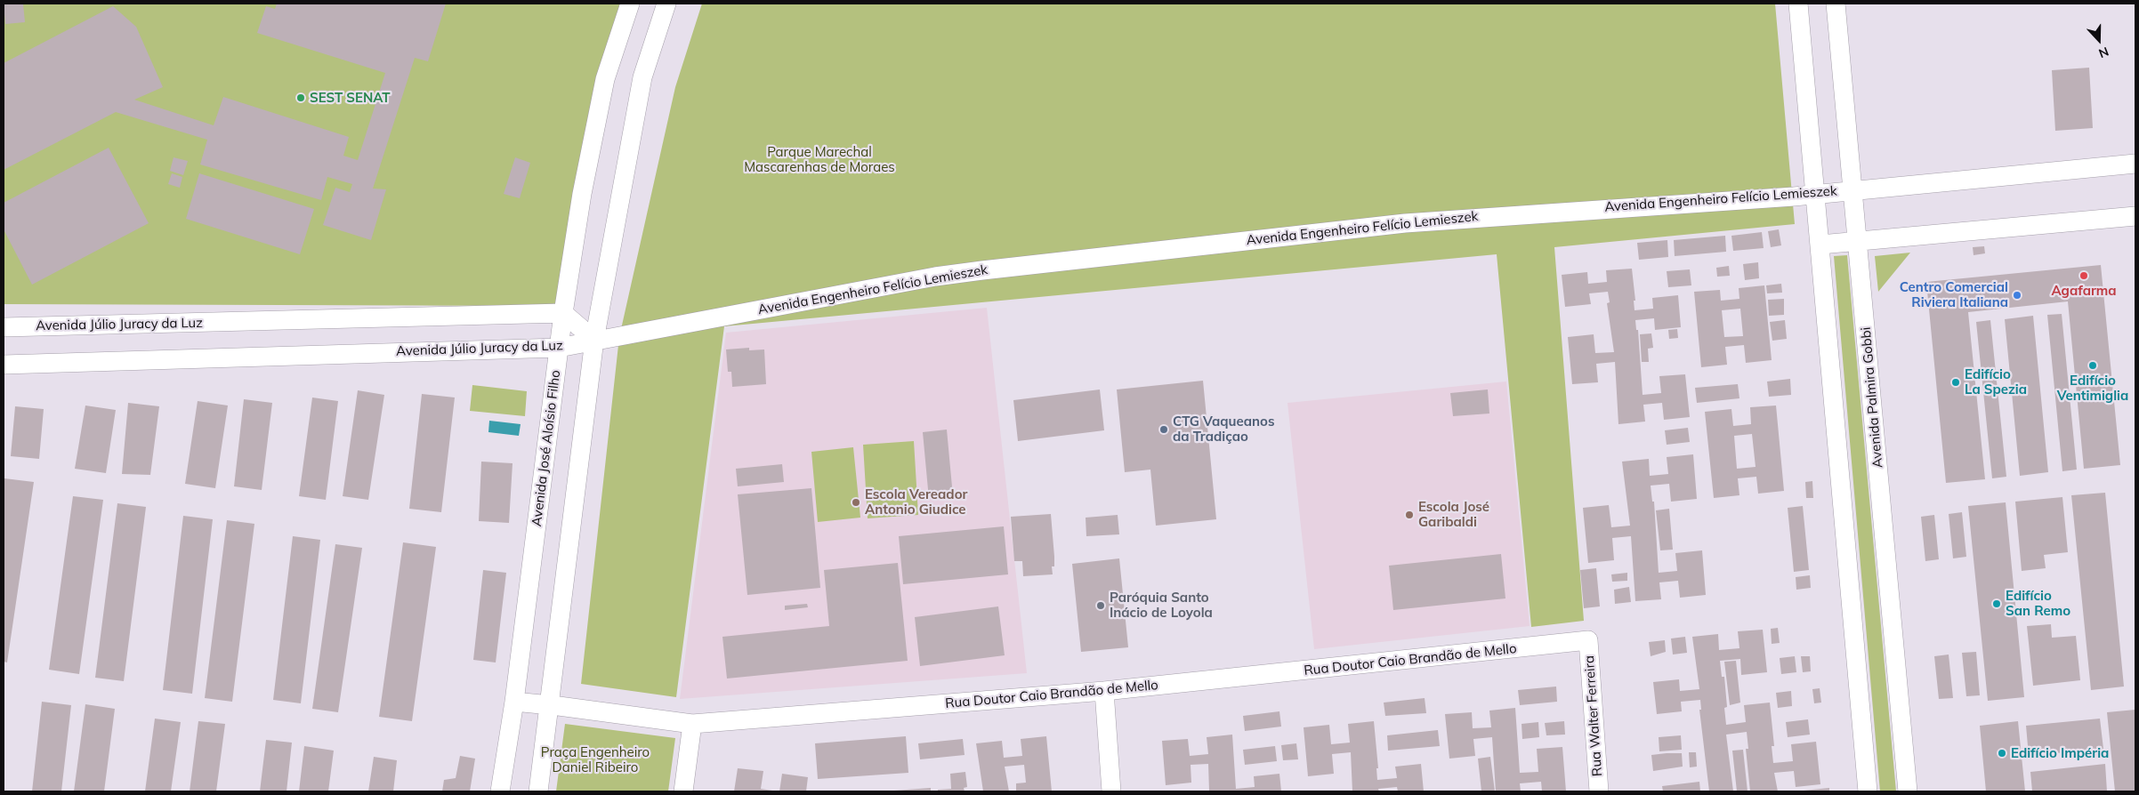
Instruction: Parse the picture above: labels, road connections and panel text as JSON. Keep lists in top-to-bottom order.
{
  "streets": {
    "street": [
      "Avenida Engenheiro Felício Lemieszek",
      "Avenida Júlio Juracy da Luz",
      "Avenida Palmira Gobbi",
      "Avenida José Aloísio Filho",
      "Rua Doutor Caio Brandão de Mello",
      "Rua Walter Ferreira"
    ]
  },
  "crossings": [
    ["Avenida Engenheiro Felício Lemieszek", "Avenida Júlio Juracy da Luz"],
    ["Avenida Engenheiro Felício Lemieszek", "Avenida Palmira Gobbi"],
    ["Avenida Júlio Juracy da Luz", "Avenida José Aloísio Filho"],
    ["Avenida José Aloísio Filho", "Rua Doutor Caio Brandão de Mello"],
    ["Rua Doutor Caio Brandão de Mello", "Rua Walter Ferreira"]
  ],
  "parks": ["Parque Marechal Mascarenhas de Moraes", "Praça Engenheiro Daniel Ribeiro"],
  "places": [
    "SEST SENAT",
    "Agafarma",
    "Centro Comercial Riviera Italiana",
    "Edifício Ventimiglia",
    "Edifício La Spezia",
    "CTG Vaqueanos da Tradiçao",
    "Escola Vereador Antonio Giudice",
    "Escola José Garibaldi",
    "Edifício San Remo",
    "Paróquia Santo Inácio de Loyola",
    "Edifício Impéria"
  ],
  "north": "bottom"
}
